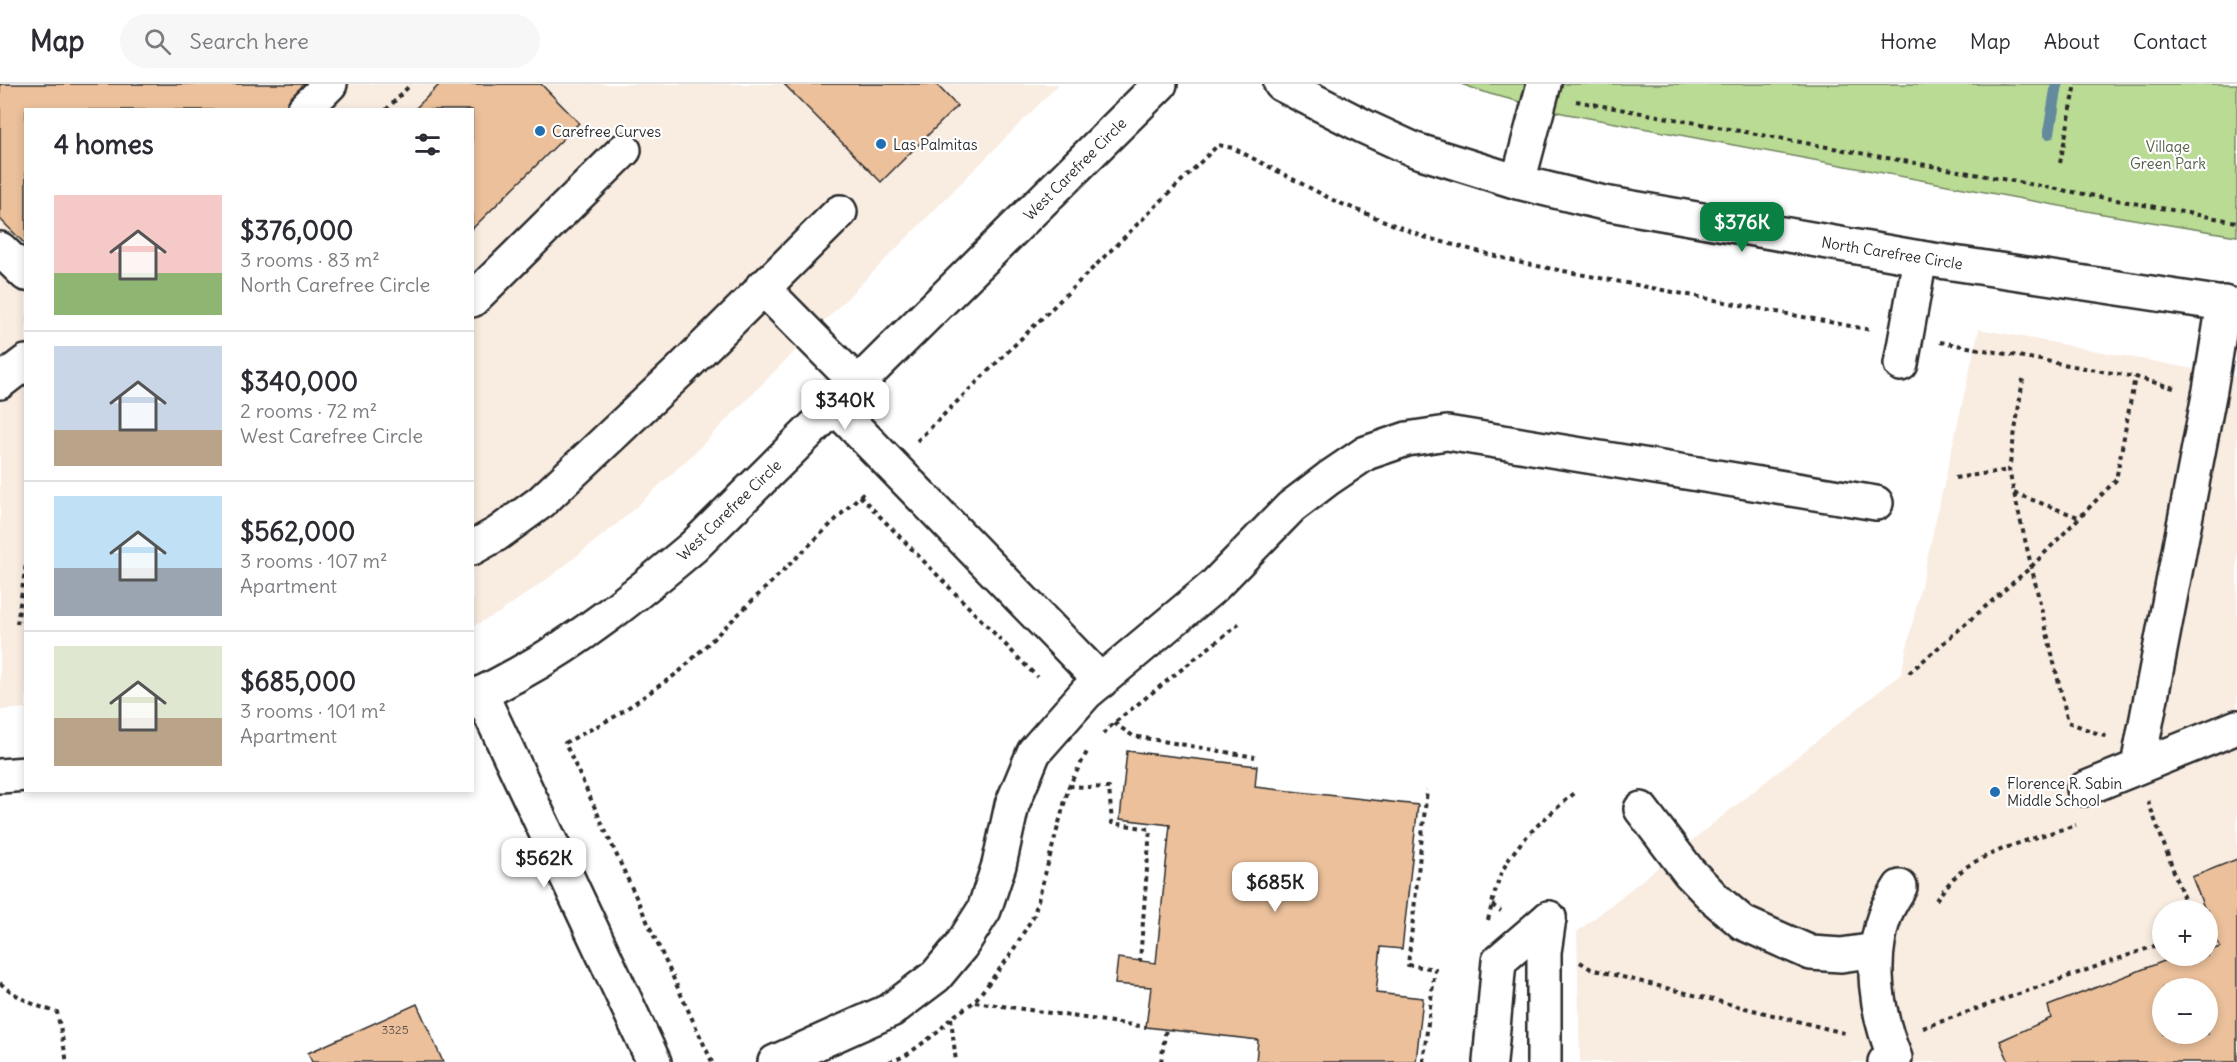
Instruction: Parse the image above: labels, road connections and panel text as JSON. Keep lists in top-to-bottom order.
{
  "streets": {
    "main road": ["West Carefree Circle", "North Carefree Circle"]
  },
  "parks": ["Village Green Park"],
  "places": ["Carefree Curves", "Las Palmitas", "Florence R. Sabin Middle School"],
  "house_numbers": ["3325"],
  "page": {
    "header": "Map",
    "search": "Search here",
    "nav": [
      "Home",
      "Map",
      "About",
      "Contact"
    ],
    "heading": "4 homes",
    "list": [
      {
        "name": "$376,000",
        "note": "3 rooms · 83 m² · North Carefree Circle"
      },
      {
        "name": "$340,000",
        "note": "2 rooms · 72 m² · West Carefree Circle"
      },
      {
        "name": "$562,000",
        "note": "3 rooms · 107 m² · Apartment"
      },
      {
        "name": "$685,000",
        "note": "3 rooms · 101 m² · Apartment"
      }
    ],
    "price": [
      "$376K",
      "$340K",
      "$562K",
      "$685K"
    ],
    "map_buttons": ["+", "−"]
  }
}
